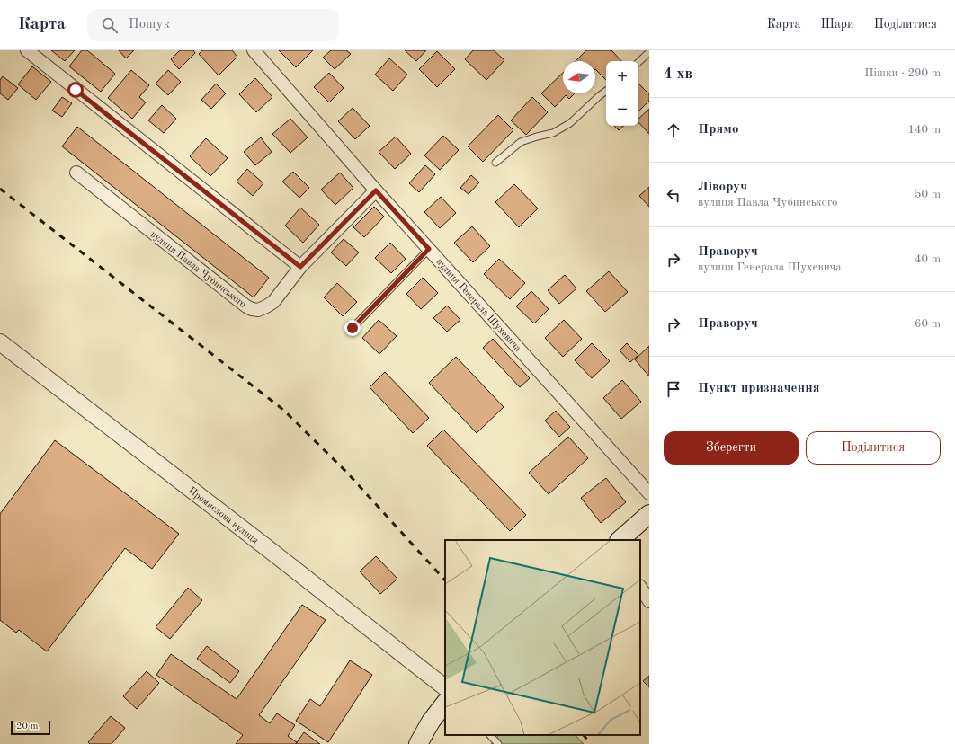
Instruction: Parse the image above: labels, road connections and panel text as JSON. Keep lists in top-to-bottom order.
{
  "streets": {
    "street": ["вулиця Павла Чубинського", "вулиця Генерала Шухевича", "Промислова вулиця"]
  },
  "crossings": [
    ["вулиця Павла Чубинського", "вулиця Генерала Шухевича"]
  ],
  "scale_bar": "20 m",
  "north": "left",
  "page": {
    "header": "Карта",
    "search": "Пошук",
    "nav": ["Карта", "Шари", "Поділитися"],
    "heading": ["4 хв", "Пішки · 290 m"],
    "map_buttons": ["+", "−"],
    "list": [
      ["Прямо", "140 m"],
      ["Ліворуч", "вулиця Павла Чубинського", "50 m"],
      ["Праворуч", "вулиця Генерала Шухевича", "40 m"],
      ["Праворуч", "60 m"],
      "Пункт призначення"
    ],
    "buttons": ["Зберегти", "Поділитися"],
    "scale": "20 m"
  }
}
